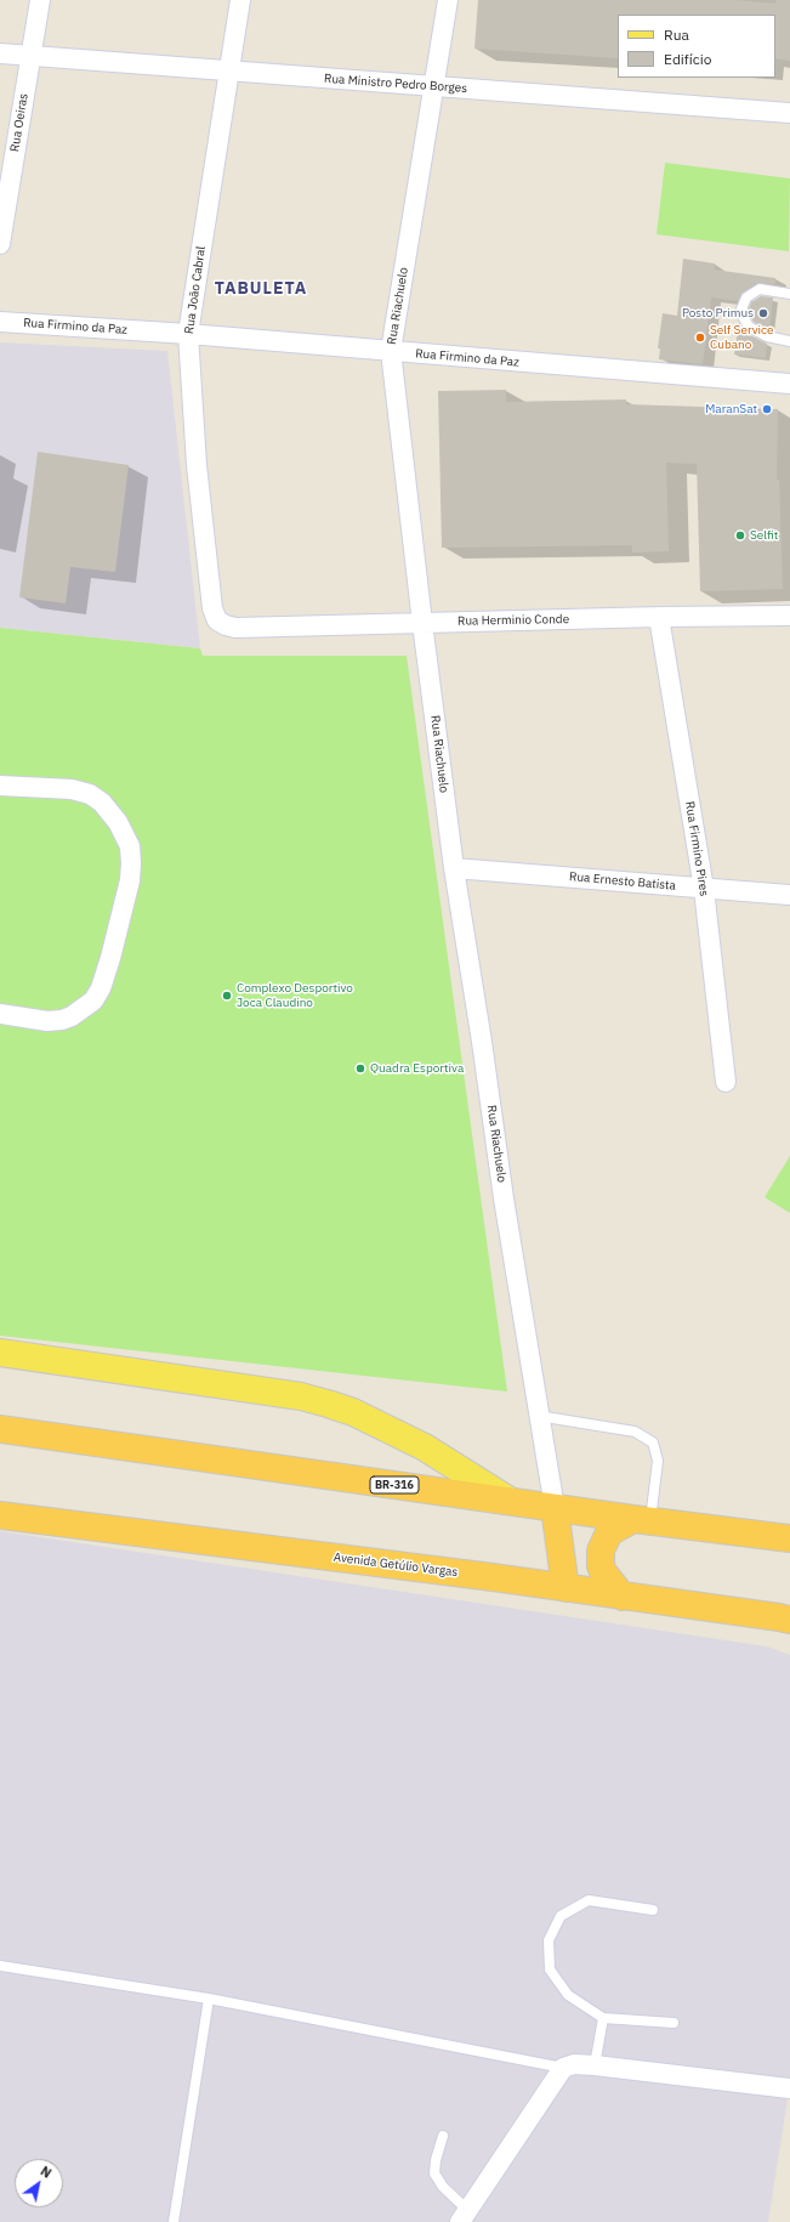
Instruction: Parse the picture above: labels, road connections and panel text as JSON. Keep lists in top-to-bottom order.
{
  "streets": {
    "highway": ["BR-316", "Avenida Getúlio Vargas"],
    "street": [
      "Rua Ministro Pedro Borges",
      "Rua Oeiras",
      "Rua João Cabral",
      "Rua Riachuelo",
      "Rua Firmino da Paz",
      "Rua Herminio Conde",
      "Rua Firmino Pires",
      "Rua Ernesto Batista"
    ]
  },
  "crossings": [
    ["Rua Ministro Pedro Borges", "Rua Oeiras"],
    ["Rua Ministro Pedro Borges", "Rua João Cabral"],
    ["Rua Ministro Pedro Borges", "Rua Riachuelo"],
    ["Rua João Cabral", "Rua Firmino da Paz"],
    ["Rua João Cabral", "Rua Herminio Conde"],
    ["Rua Riachuelo", "Rua Firmino da Paz"],
    ["Rua Riachuelo", "Rua Herminio Conde"],
    ["Rua Riachuelo", "Rua Ernesto Batista"],
    ["Rua Riachuelo", "BR-316"],
    ["Rua Herminio Conde", "Rua Firmino Pires"],
    ["Rua Firmino Pires", "Rua Ernesto Batista"]
  ],
  "districts": ["TABULETA"],
  "places": [
    "Posto Primus",
    "Self Service Cubano",
    "MaranSat",
    "Selfit",
    "Complexo Desportivo Joca Claudino",
    "Quadra Esportiva"
  ],
  "legend": ["Rua", "Edifício"],
  "north": "top right"
}
